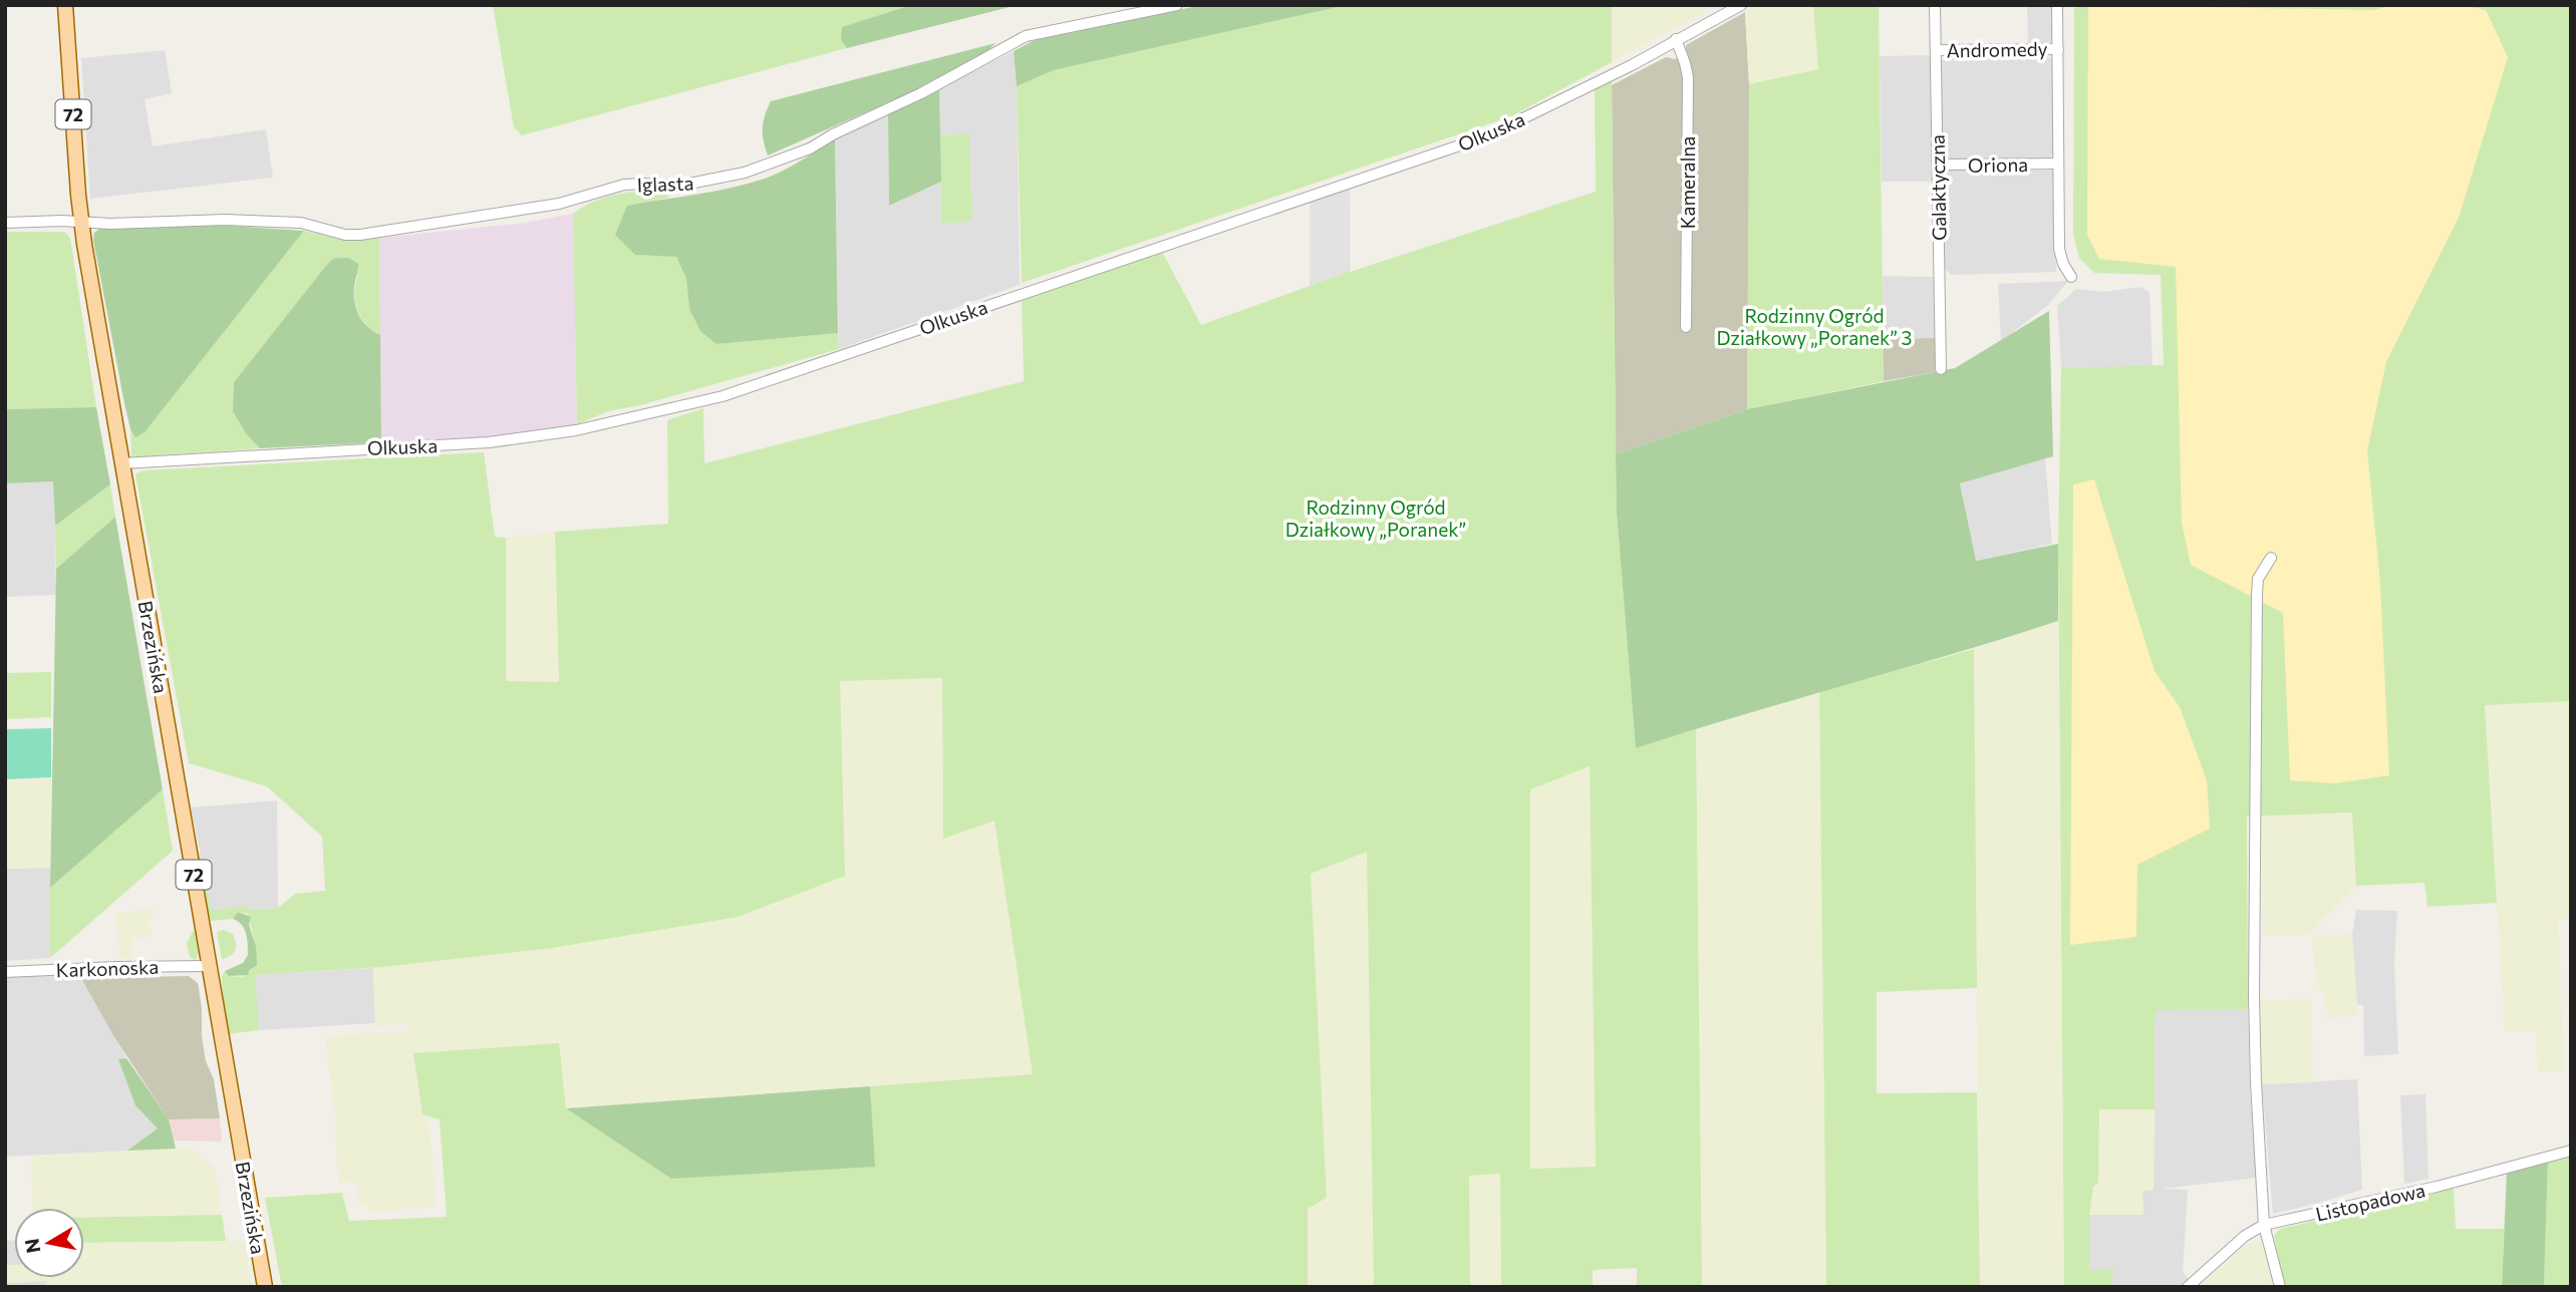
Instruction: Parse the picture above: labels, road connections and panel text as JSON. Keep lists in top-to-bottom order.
{
  "streets": {
    "main road": ["72", "Brzezińska"],
    "street": [
      "Andromedy",
      "Olkuska",
      "Oriona",
      "Kameralna",
      "Iglasta",
      "Galaktyczna",
      "Karkonoska",
      "Listopadowa"
    ]
  },
  "crossings": [
    ["Andromedy", "Galaktyczna"],
    ["Olkuska", "Kameralna"],
    ["Olkuska", "Brzezińska"],
    ["Oriona", "Galaktyczna"],
    ["Iglasta", "Brzezińska"],
    ["Brzezińska", "Karkonoska"]
  ],
  "parks": ["Rodzinny Ogród Działkowy „Poranek” 3", "Rodzinny Ogród Działkowy „Poranek”"],
  "north": "left"
}
